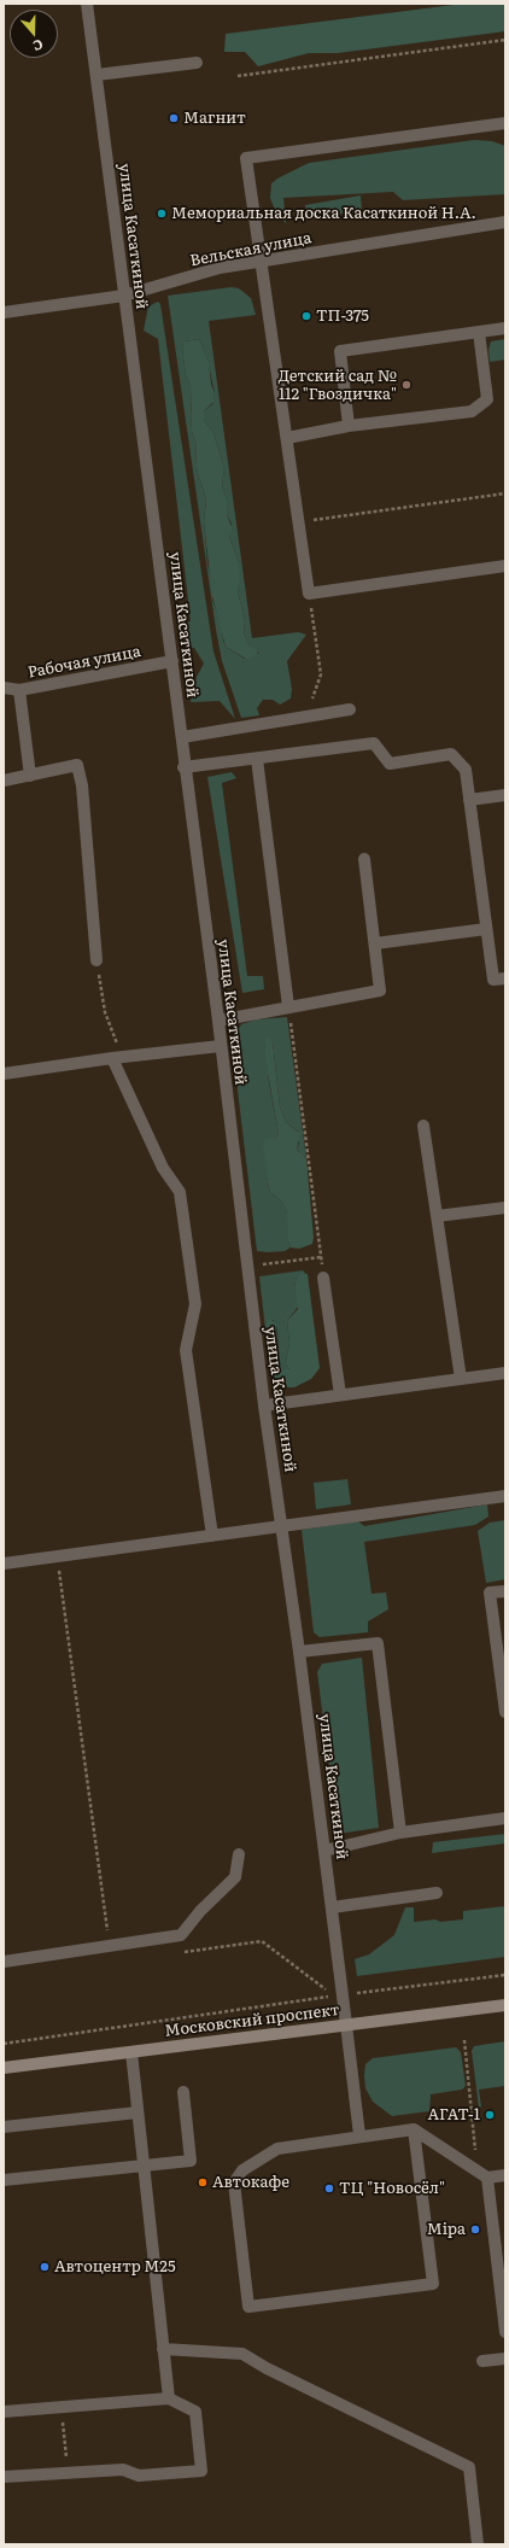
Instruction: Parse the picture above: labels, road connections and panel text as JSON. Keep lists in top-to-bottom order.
{
  "streets": {
    "main road": ["Московский проспект"],
    "street": ["улица Касаткиной", "Вельская улица", "Рабочая улица"]
  },
  "crossings": [
    ["улица Касаткиной", "Вельская улица"],
    ["улица Касаткиной", "Рабочая улица"],
    ["улица Касаткиной", "Московский проспект"]
  ],
  "places": [
    "Магнит",
    "Мемориальная доска Касаткиной Н.А.",
    "ТП-375",
    "Детский сад № 112 \"Гвоздичка\"",
    "АГАТ-1",
    "Автокафе",
    "ТЦ \"Новосёл\"",
    "Mipa",
    "Автоцентр М25"
  ],
  "north": "bottom"
}
